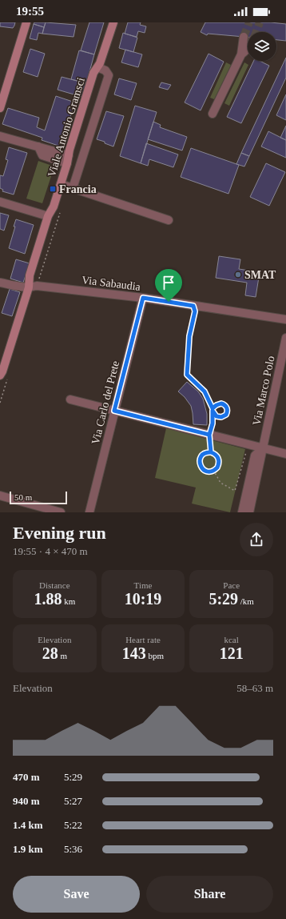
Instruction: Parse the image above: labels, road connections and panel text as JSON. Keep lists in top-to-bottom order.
{
  "streets": {
    "street": [
      "Viale Antonio Gramsci",
      "Via Sabaudia",
      "Via Marco Polo",
      "Via Carlo del Prete"
    ]
  },
  "crossings": [
    ["Viale Antonio Gramsci", "Via Sabaudia"],
    ["Via Sabaudia", "Via Carlo del Prete"]
  ],
  "places": {
    "transit": ["Francia"],
    "other": ["SMAT"]
  },
  "scale_bar": "50 m",
  "page": {
    "status": "19:55",
    "scale": "50 m",
    "heading": ["Evening run", "19:55 · 4 × 470 m"],
    "stats": [
      ["Distance", "1.88 km"],
      ["Time", "10:19"],
      ["Pace", "5:29 /km"],
      ["Elevation", "28 m"],
      ["Heart rate", "143 bpm"],
      ["kcal", "121"]
    ],
    "chart": ["Elevation", "58–63 m"],
    "list": [
      {
        "name": "470 m",
        "note": "5:29"
      },
      {
        "name": "940 m",
        "note": "5:27"
      },
      {
        "name": "1.4 km",
        "note": "5:22"
      },
      {
        "name": "1.9 km",
        "note": "5:36"
      }
    ],
    "buttons": ["Save", "Share"]
  }
}
